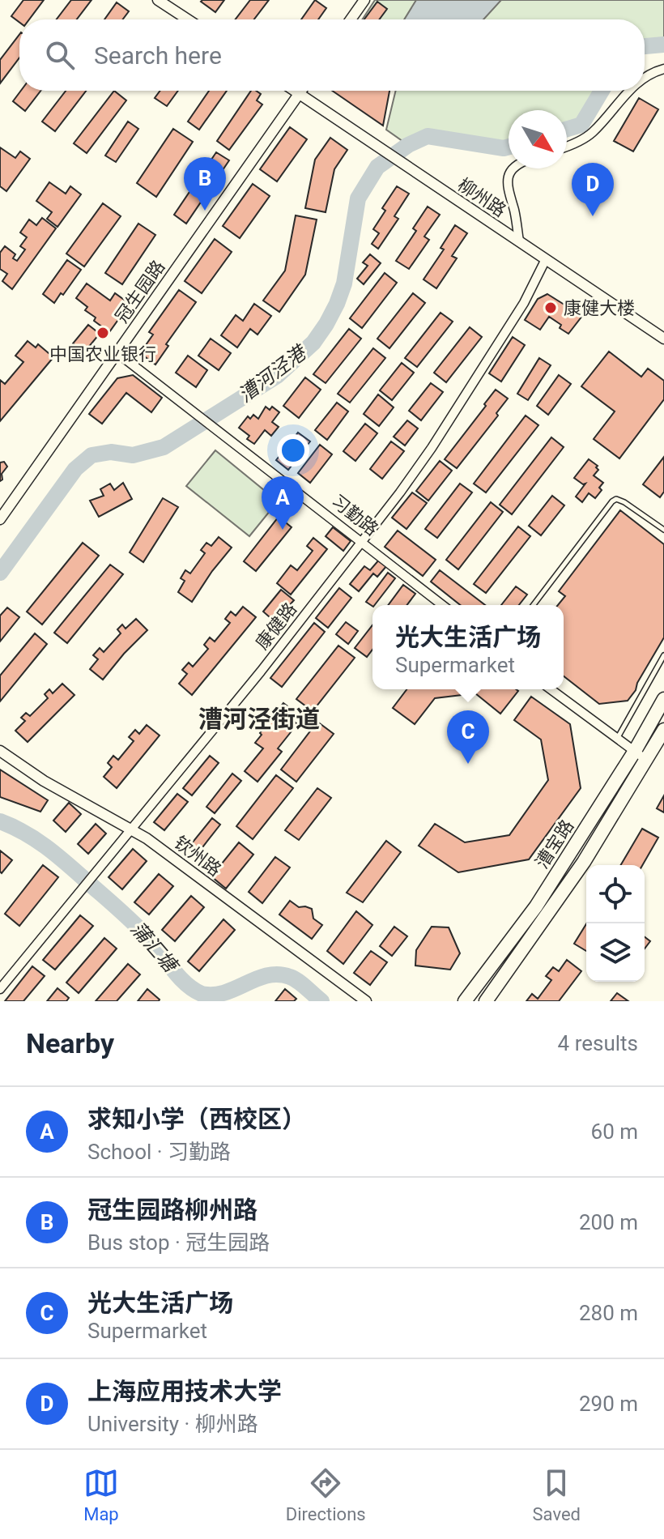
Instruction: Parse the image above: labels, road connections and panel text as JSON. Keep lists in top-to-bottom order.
{
  "streets": {
    "main road": ["漕宝路"],
    "street": [
      "柳州路",
      "冠生园路",
      "习勤路",
      "康健路",
      "钦州路"
    ]
  },
  "crossings": [
    ["柳州路", "冠生园路"],
    ["柳州路", "康健路"],
    ["冠生园路", "习勤路"],
    ["习勤路", "康健路"],
    ["康健路", "钦州路"]
  ],
  "districts": ["漕河泾街道"],
  "water": ["漕河泾港", "蒲汇塘"],
  "places": ["康健大楼", "中国农业银行"],
  "north": "bottom right",
  "page": {
    "search": "Search here",
    "pins": [
      "B",
      "D",
      "A",
      "C"
    ],
    "popup": ["光大生活广场", "Supermarket"],
    "heading": ["Nearby", "4 results"],
    "list": [
      {
        "mark": "A",
        "name": "求知小学（西校区）",
        "note": "School · 习勤路",
        "value": "60 m"
      },
      {
        "mark": "B",
        "name": "冠生园路柳州路",
        "note": "Bus stop · 冠生园路",
        "value": "200 m"
      },
      {
        "mark": "C",
        "name": "光大生活广场",
        "note": "Supermarket",
        "value": "280 m"
      },
      {
        "mark": "D",
        "name": "上海应用技术大学",
        "note": "University · 柳州路",
        "value": "290 m"
      }
    ],
    "nav": ["Map", "Directions", "Saved"]
  }
}
